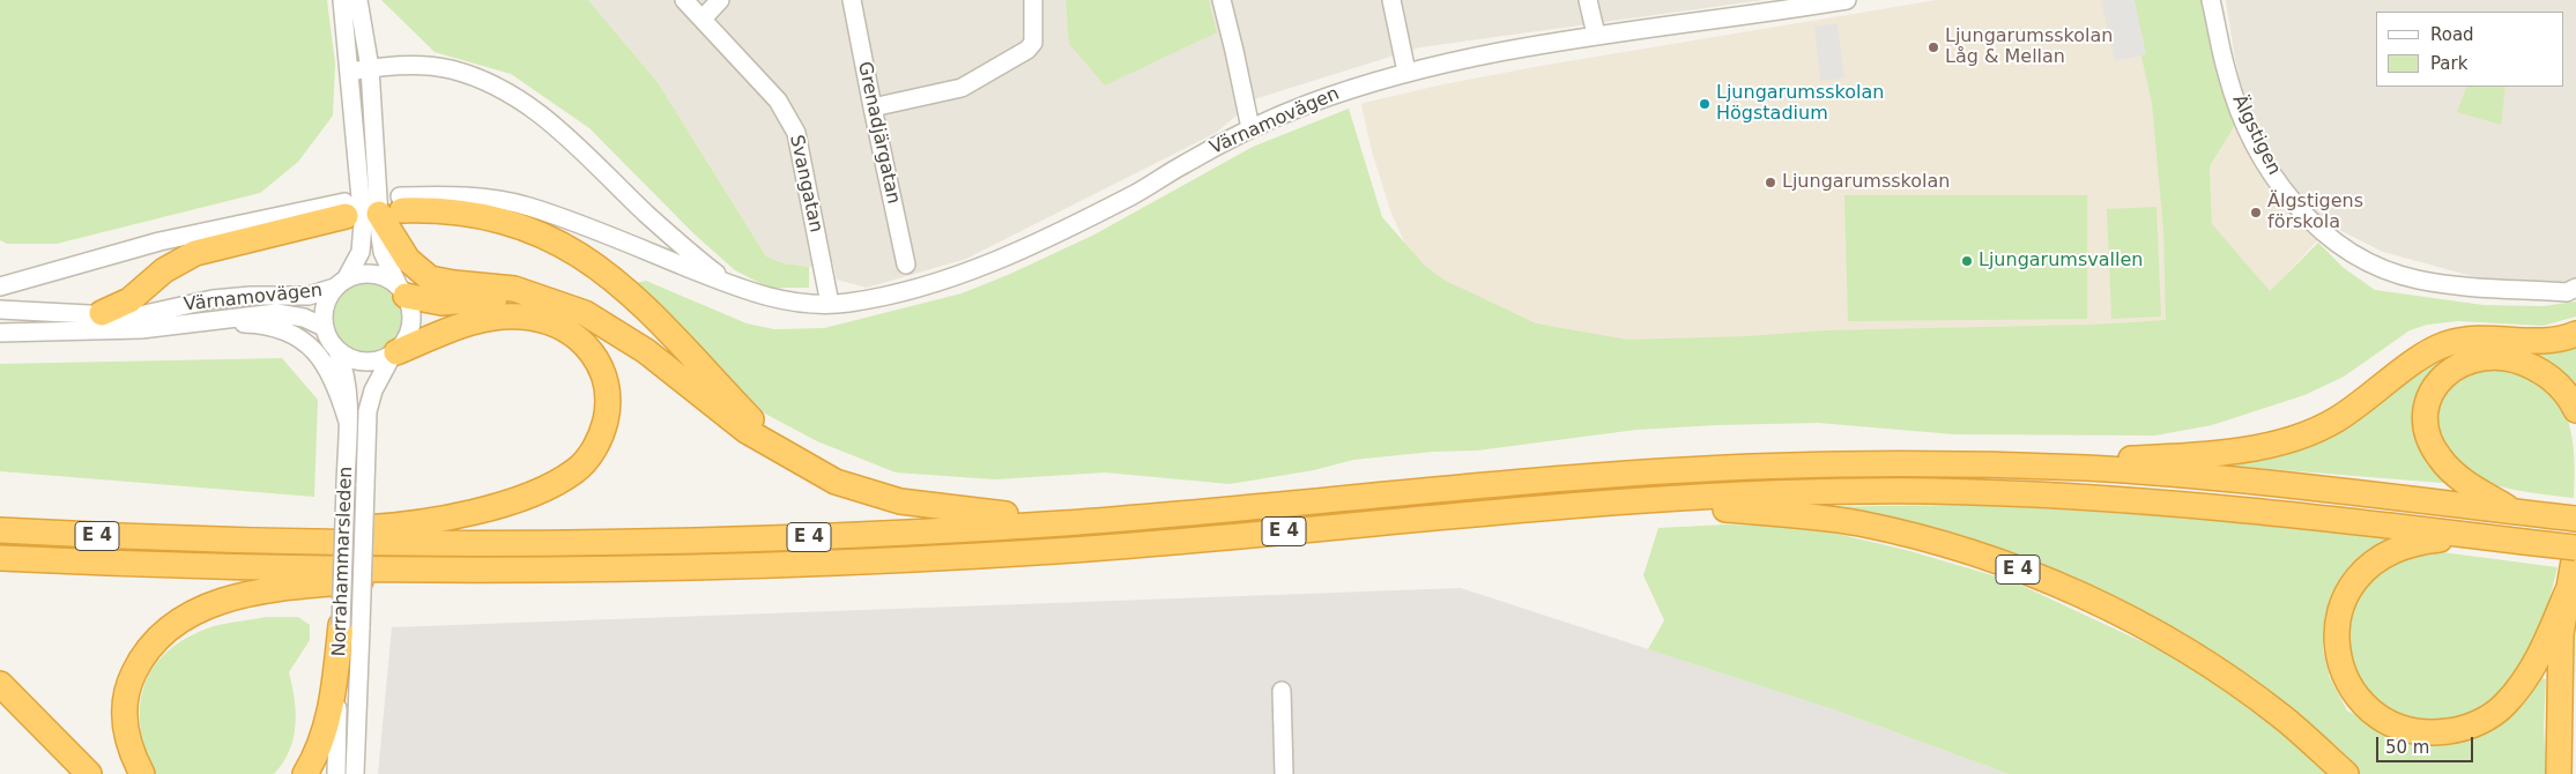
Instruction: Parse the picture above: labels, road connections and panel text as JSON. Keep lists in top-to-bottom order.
{
  "streets": {
    "highway": ["E 4"],
    "street": [
      "Värnamovägen",
      "Grenadjärgatan",
      "Älgstigen",
      "Svangatan",
      "Norrahammarsleden"
    ]
  },
  "crossings": [
    ["Värnamovägen", "Svangatan"],
    ["Värnamovägen", "Norrahammarsleden"]
  ],
  "places": [
    "Ljungarumsskolan Låg & Mellan",
    "Ljungarumsskolan Högstadium",
    "Ljungarumsskolan",
    "Älgstigens förskola",
    "Ljungarumsvallen"
  ],
  "legend": ["Road", "Park"],
  "scale_bar": "50 m"
}
